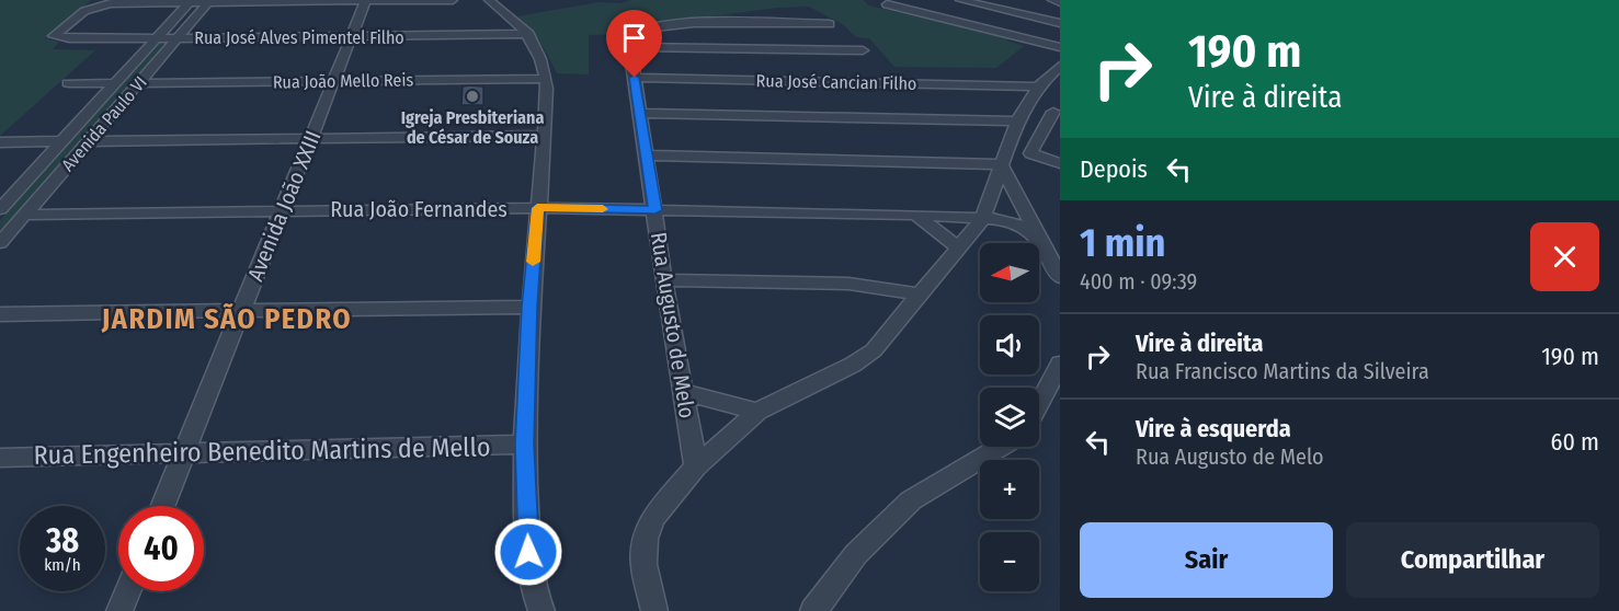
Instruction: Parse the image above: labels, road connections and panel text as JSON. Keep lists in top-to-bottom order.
{
  "streets": {
    "street": [
      "Rua José Alves Pimentel Filho",
      "Rua João Mello Reis",
      "Rua José Cancian Filho",
      "Avenida Paulo VI",
      "Avenida João XXIII",
      "Rua João Fernandes",
      "Rua Augusto de Melo",
      "Rua Engenheiro Benedito Martins de Mello"
    ]
  },
  "crossings": [
    ["Rua José Alves Pimentel Filho", "Avenida Paulo VI"],
    ["Rua José Alves Pimentel Filho", "Avenida João XXIII"],
    ["Rua João Mello Reis", "Avenida Paulo VI"],
    ["Rua João Mello Reis", "Avenida João XXIII"],
    ["Rua José Cancian Filho", "Rua Augusto de Melo"],
    ["Avenida Paulo VI", "Rua João Fernandes"],
    ["Avenida João XXIII", "Rua João Fernandes"],
    ["Avenida João XXIII", "Rua Engenheiro Benedito Martins de Mello"],
    ["Rua João Fernandes", "Rua Augusto de Melo"]
  ],
  "districts": ["JARDIM SÃO PEDRO"],
  "places": ["Igreja Presbiteriana de César de Souza"],
  "north": "left",
  "page": {
    "turn": ["190 m", "Vire à direita"],
    "then": "Depois",
    "heading": ["1 min", "400 m · 09:39"],
    "map_buttons": ["+", "−"],
    "list": [
      {
        "name": "Vire à direita",
        "note": "Rua Francisco Martins da Silveira",
        "value": "190 m"
      },
      {
        "name": "Vire à esquerda",
        "note": "Rua Augusto de Melo",
        "value": "60 m"
      }
    ],
    "speed": "38 km/h",
    "limit": "40",
    "buttons": ["Sair", "Compartilhar"]
  }
}
